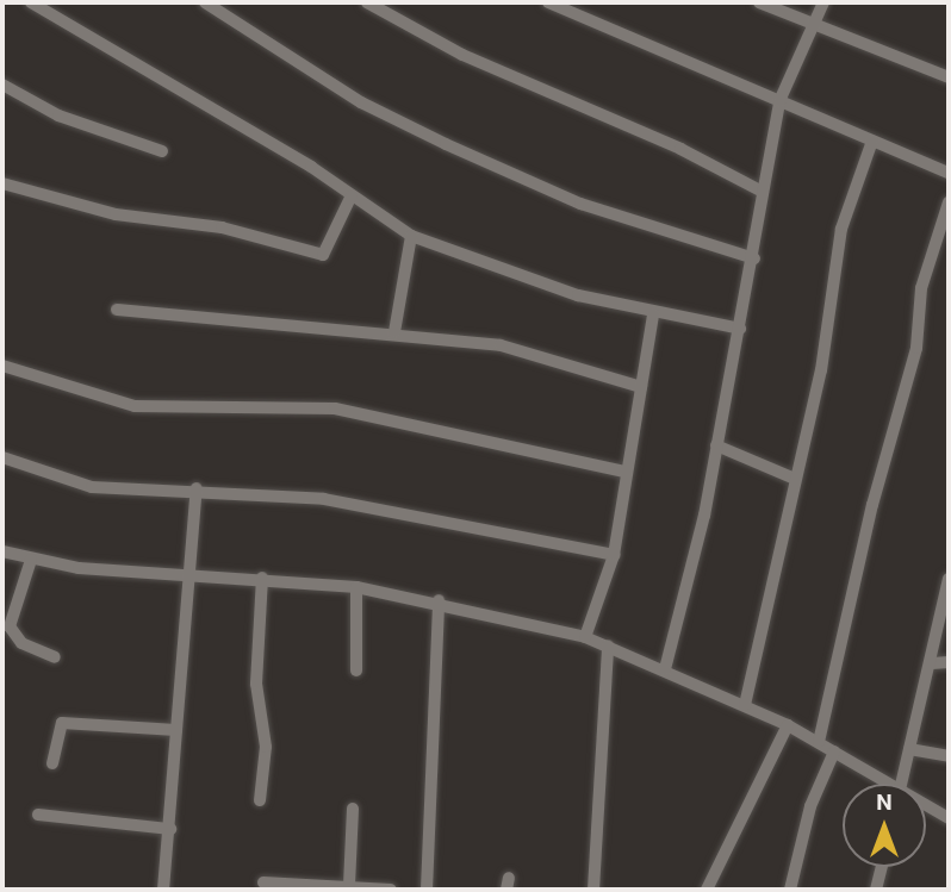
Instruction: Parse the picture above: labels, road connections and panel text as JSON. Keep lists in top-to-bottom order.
{
  "north": "top"
}
